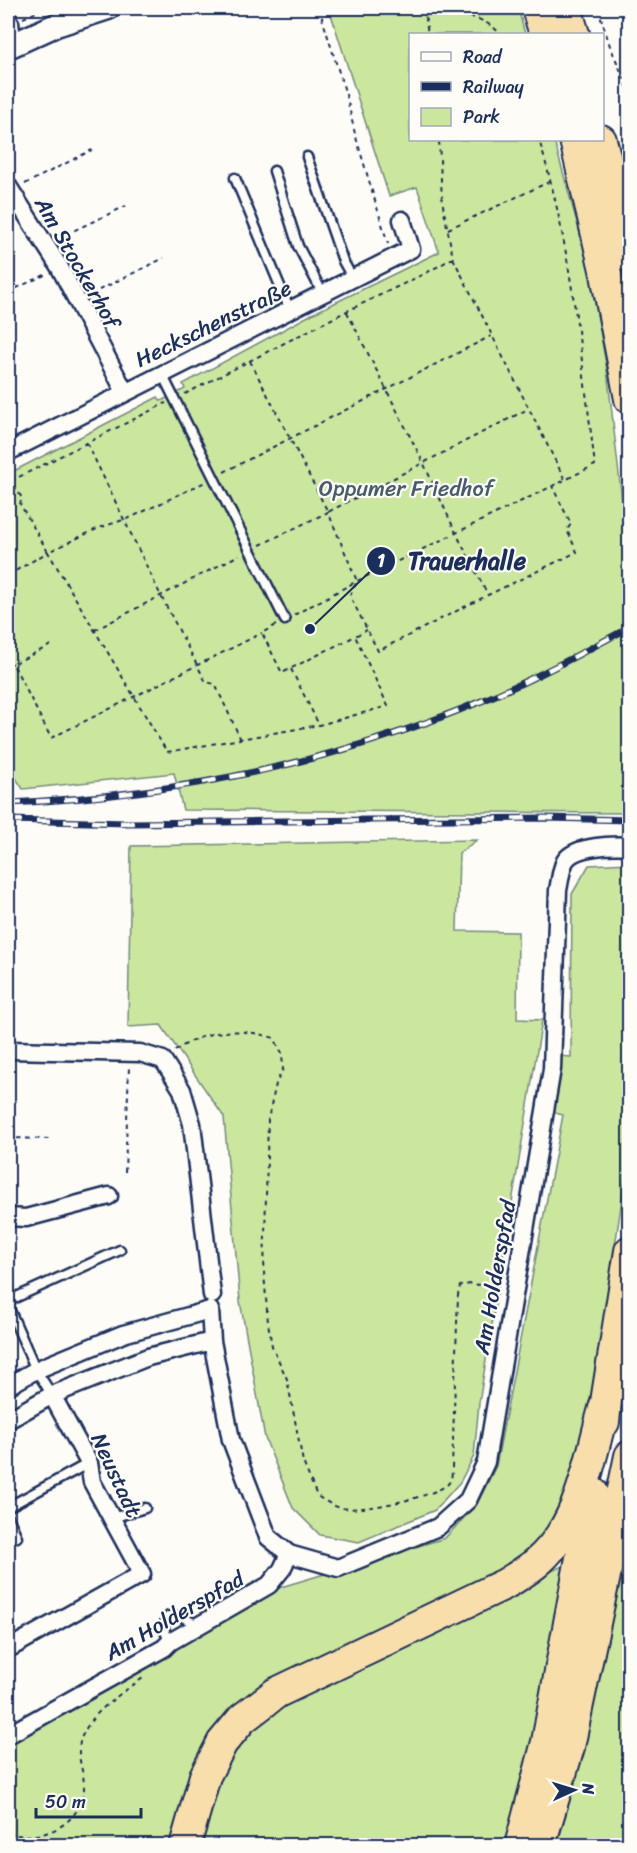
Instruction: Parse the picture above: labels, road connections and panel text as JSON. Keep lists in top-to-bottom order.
{
  "streets": {
    "street": [
      "Am Stockerhof",
      "Heckschenstraße",
      "Am Holderspfad",
      "Neustadt"
    ]
  },
  "crossings": [
    ["Am Stockerhof", "Heckschenstraße"]
  ],
  "parks": ["Oppumer Friedhof"],
  "places": ["Trauerhalle"],
  "legend": ["Road", "Railway", "Park"],
  "scale_bar": "50 m",
  "north": "right"
}
